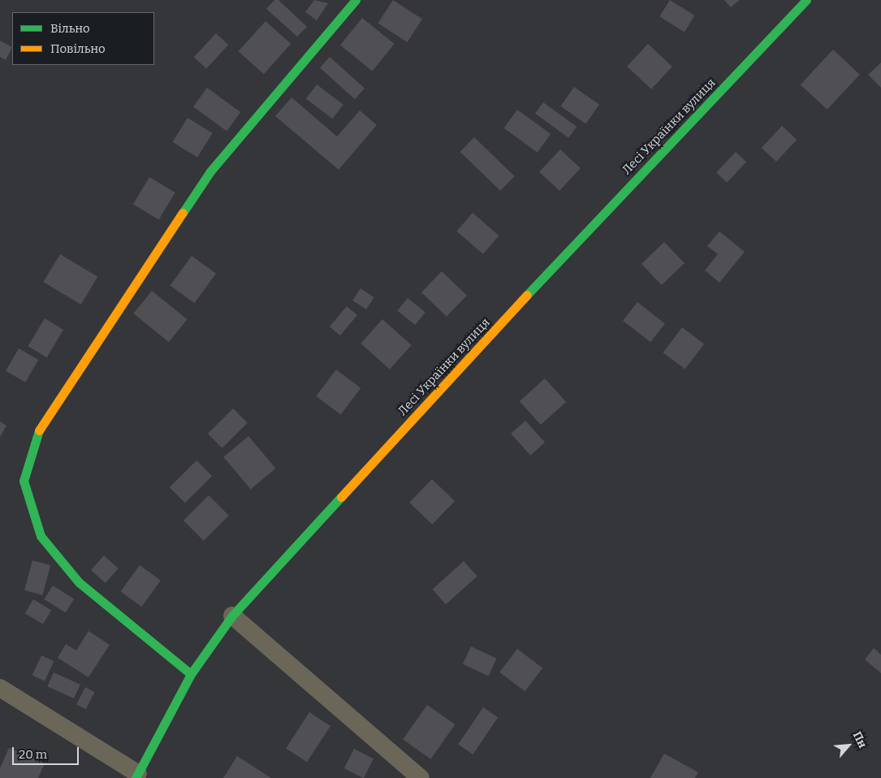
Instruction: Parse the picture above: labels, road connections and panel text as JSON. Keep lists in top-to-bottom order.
{
  "streets": {
    "street": ["Лесі Українки вулиця"]
  },
  "legend": ["Вільно", "Повільно"],
  "scale_bar": "20 m",
  "north": "top right"
}
